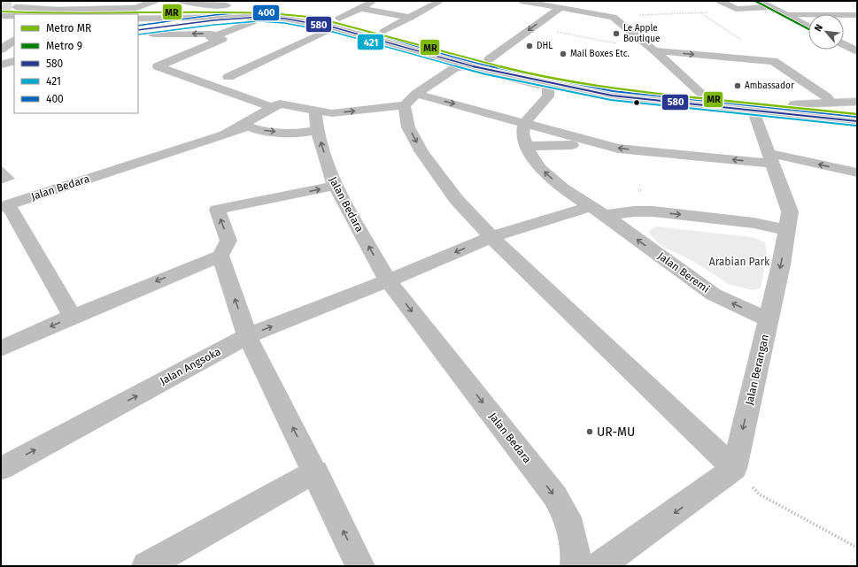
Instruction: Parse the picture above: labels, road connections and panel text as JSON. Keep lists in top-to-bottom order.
{
  "streets": {
    "main road": [
      "Jalan Bedara",
      "Jalan Beremi",
      "Jalan Angsoka",
      "Jalan Berangan"
    ]
  },
  "crossings": [
    ["Jalan Bedara", "Jalan Angsoka"],
    ["Jalan Beremi", "Jalan Angsoka"],
    ["Jalan Beremi", "Jalan Berangan"]
  ],
  "one_way": ["Jalan Berangan"],
  "parks": ["Arabian Park"],
  "places": [
    "Le Apple Boutique",
    "DHL",
    "Mail Boxes Etc.",
    "Ambassador",
    "UR-MU"
  ],
  "lines": [
    "metro line 9",
    "metro line MR",
    "transit line 400",
    "transit line 580",
    "transit line 421"
  ],
  "legend": [
    "Metro MR",
    "Metro 9",
    "580",
    "421",
    "400"
  ],
  "north": "top left"
}
